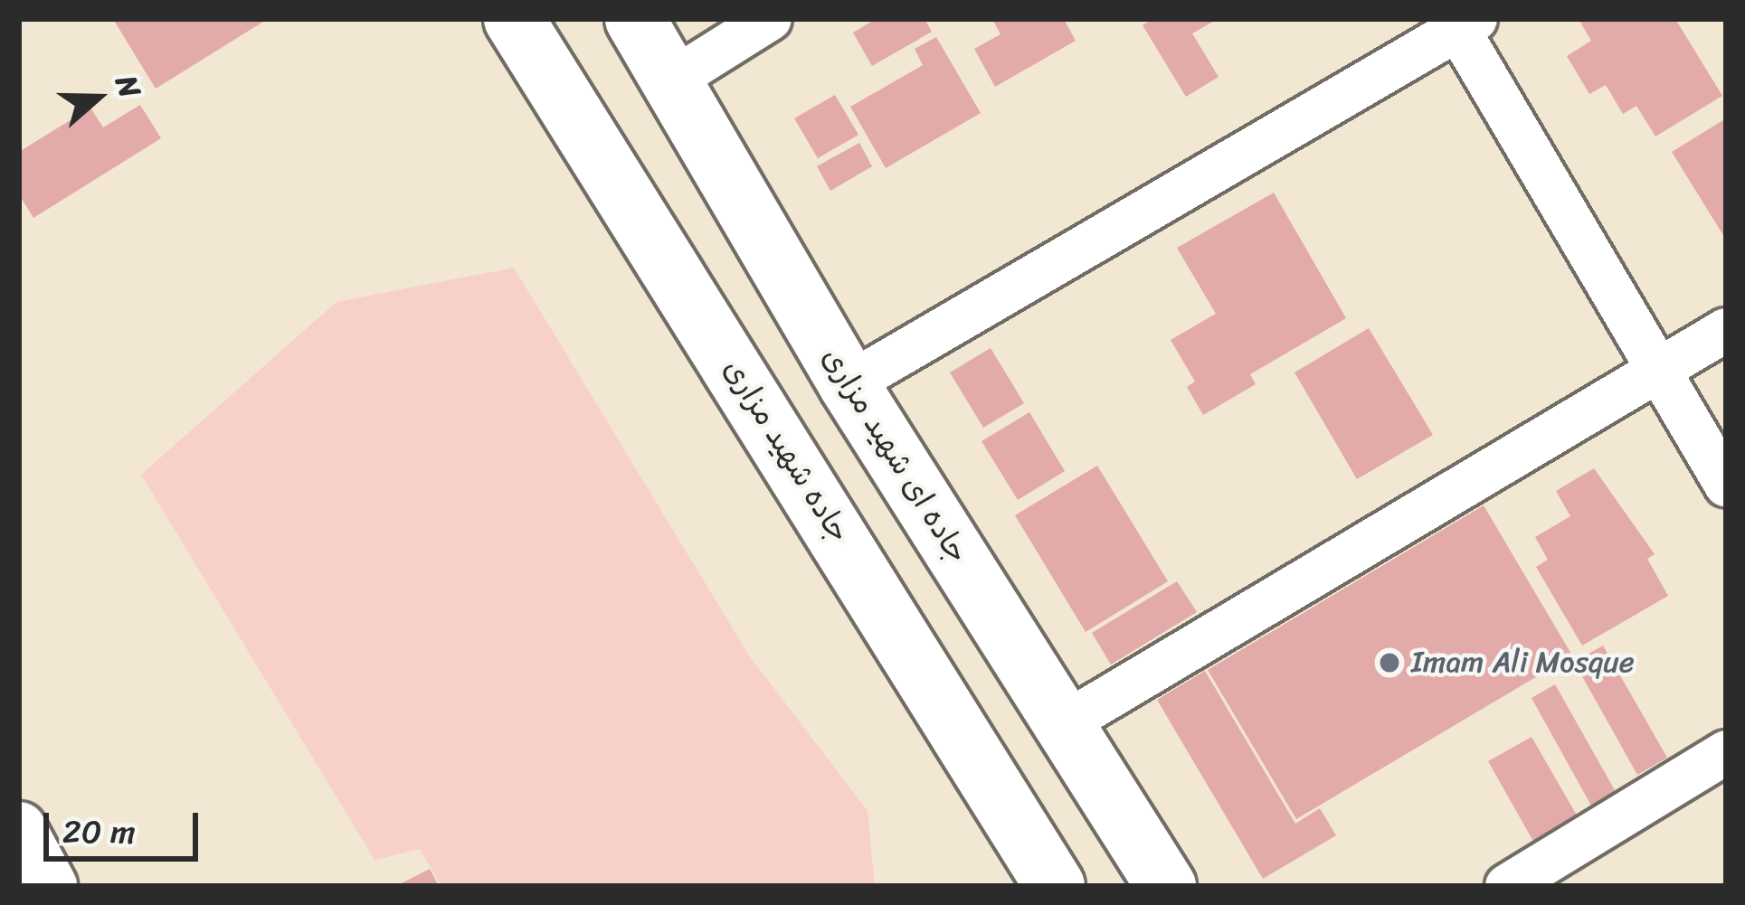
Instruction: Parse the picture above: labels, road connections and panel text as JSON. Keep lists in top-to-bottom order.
{
  "streets": {
    "main road": ["جاده شهید مزاری", "جاده ای شهید مزاری"]
  },
  "places": ["Imam Ali Mosque"],
  "scale_bar": "20 m",
  "north": "right"
}
